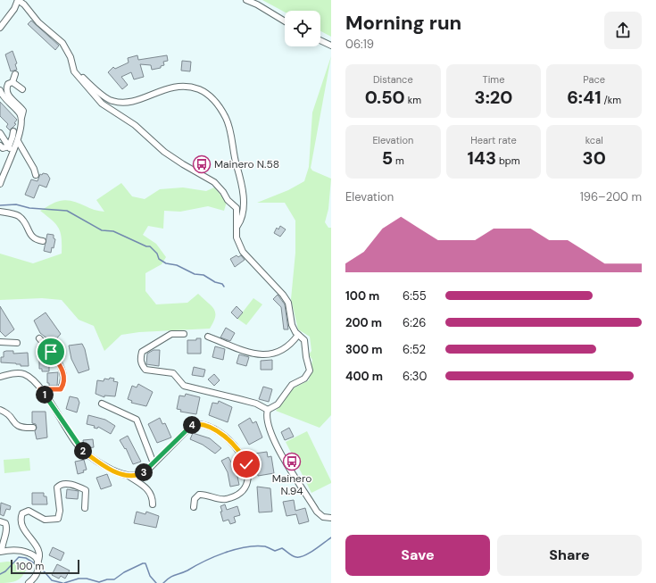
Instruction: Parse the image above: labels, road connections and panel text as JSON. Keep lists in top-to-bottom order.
{
  "places": {
    "bus stop": ["Mainero N.58", "Mainero N.94"]
  },
  "scale_bar": "100 m",
  "page": {
    "heading": ["Morning run", "06:19"],
    "stats": [
      ["Distance", "0.50 km"],
      ["Time", "3:20"],
      ["Pace", "6:41 /km"],
      ["Elevation", "5 m"],
      ["Heart rate", "143 bpm"],
      ["kcal", "30"]
    ],
    "chart": ["Elevation", "196–200 m"],
    "list": [
      {
        "name": "100 m",
        "note": "6:55"
      },
      {
        "name": "200 m",
        "note": "6:26"
      },
      {
        "name": "300 m",
        "note": "6:52"
      },
      {
        "name": "400 m",
        "note": "6:30"
      }
    ],
    "pins": [
      "1",
      "4",
      "2",
      "3"
    ],
    "buttons": ["Save", "Share"],
    "scale": "100 m"
  }
}
